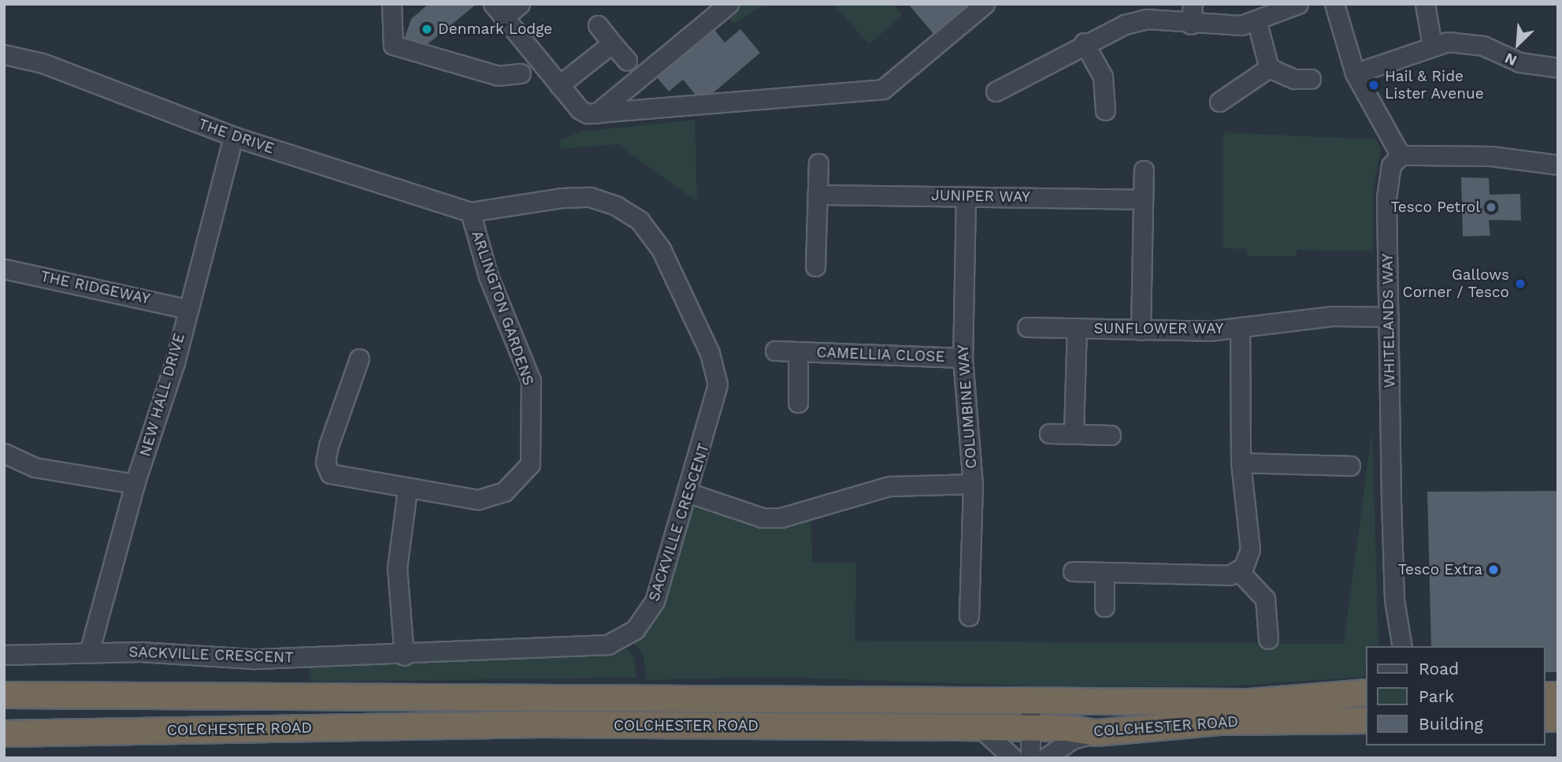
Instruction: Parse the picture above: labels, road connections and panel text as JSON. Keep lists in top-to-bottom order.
{
  "streets": {
    "highway": ["COLCHESTER ROAD"],
    "street": [
      "THE DRIVE",
      "JUNIPER WAY",
      "THE RIDGEWAY",
      "ARLINGTON GARDENS",
      "WHITELANDS WAY",
      "SUNFLOWER WAY",
      "CAMELLIA CLOSE",
      "NEW HALL DRIVE",
      "COLUMBINE WAY",
      "SACKVILLE CRESCENT"
    ]
  },
  "crossings": [
    ["THE DRIVE", "ARLINGTON GARDENS"],
    ["THE DRIVE", "NEW HALL DRIVE"],
    ["THE DRIVE", "SACKVILLE CRESCENT"],
    ["JUNIPER WAY", "COLUMBINE WAY"],
    ["THE RIDGEWAY", "NEW HALL DRIVE"],
    ["ARLINGTON GARDENS", "SACKVILLE CRESCENT"],
    ["WHITELANDS WAY", "SUNFLOWER WAY"],
    ["CAMELLIA CLOSE", "COLUMBINE WAY"],
    ["NEW HALL DRIVE", "SACKVILLE CRESCENT"]
  ],
  "places": [
    "Denmark Lodge",
    "Hail & Ride Lister Avenue",
    "Tesco Petrol",
    "Gallows Corner / Tesco",
    "Tesco Extra"
  ],
  "legend": ["Road", "Park", "Building"],
  "north": "bottom left"
}
